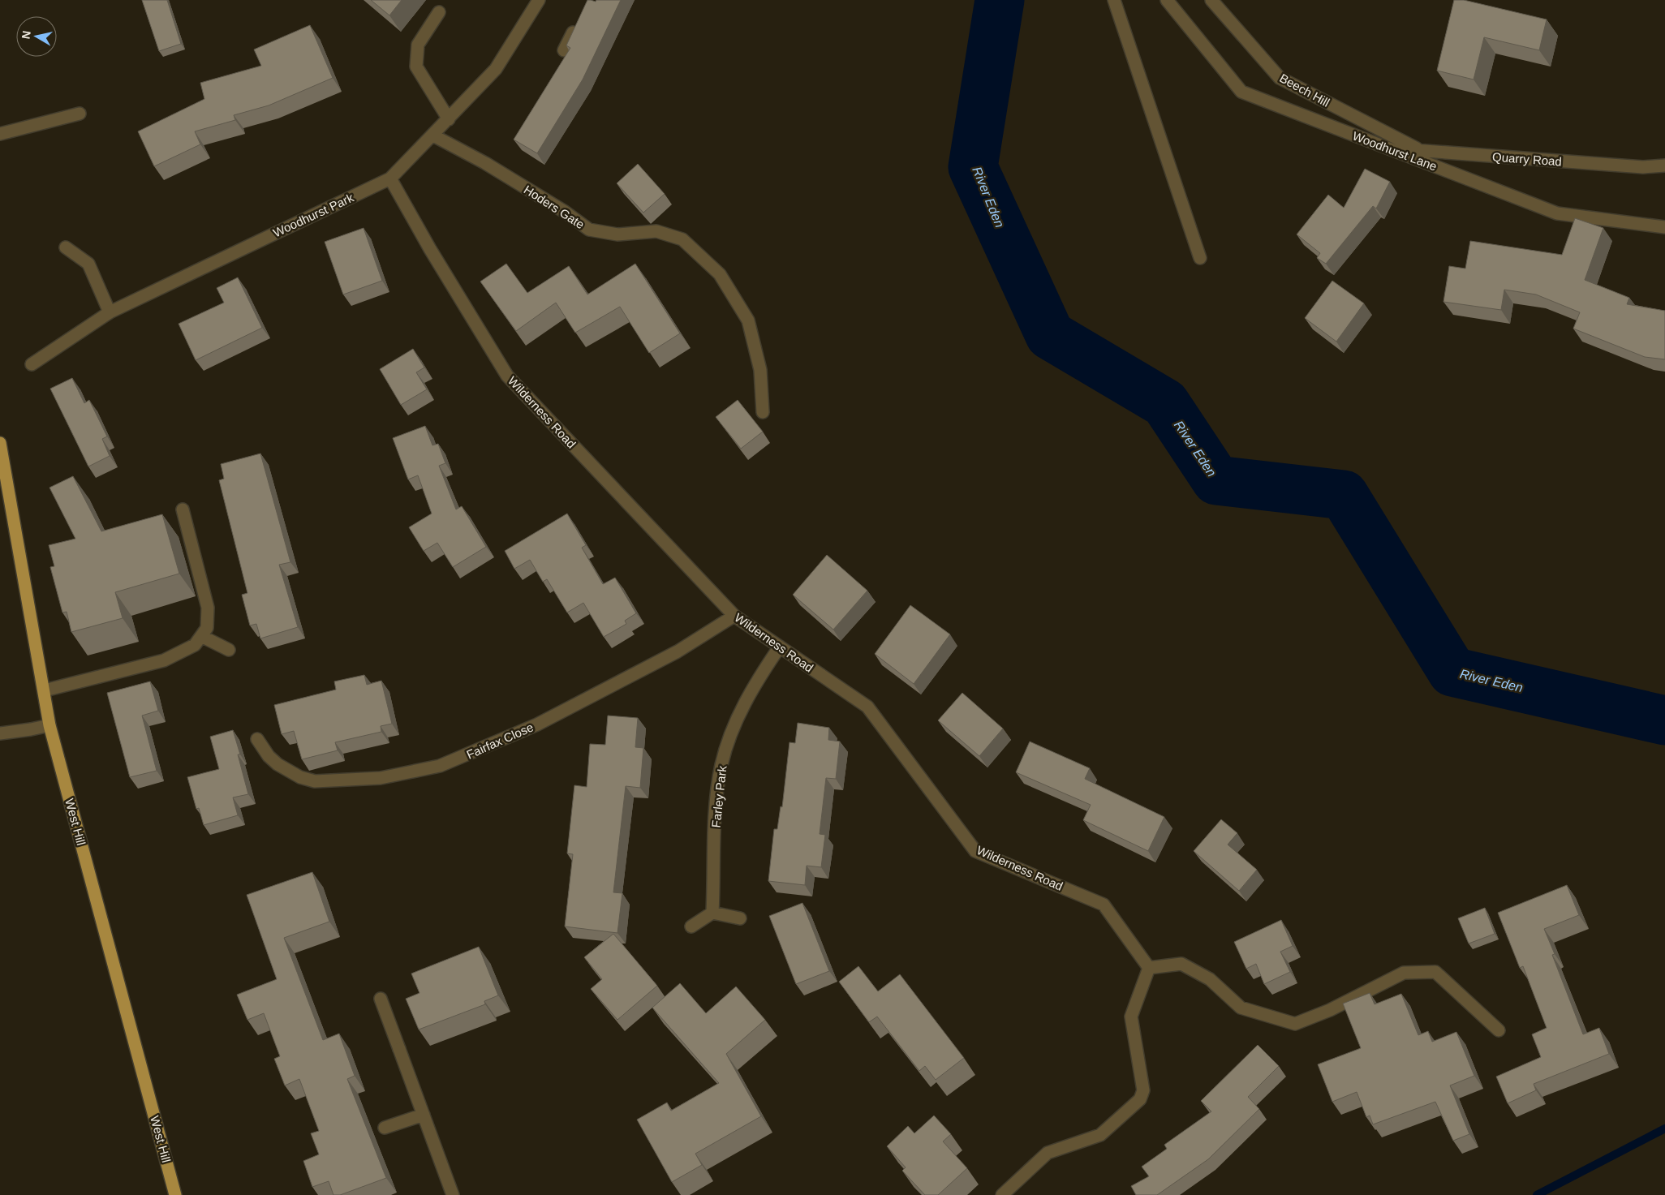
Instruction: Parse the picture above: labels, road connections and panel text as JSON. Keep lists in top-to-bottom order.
{
  "streets": {
    "main road": ["West Hill"],
    "street": [
      "Beech Hill",
      "Woodhurst Lane",
      "Quarry Road",
      "Hoders Gate",
      "Woodhurst Park",
      "Wilderness Road",
      "Fairfax Close",
      "Farley Park"
    ]
  },
  "crossings": [
    ["Beech Hill", "Quarry Road"],
    ["Woodhurst Lane", "Quarry Road"],
    ["Hoders Gate", "Woodhurst Park"],
    ["Woodhurst Park", "Wilderness Road"],
    ["Wilderness Road", "Fairfax Close"],
    ["Wilderness Road", "Farley Park"]
  ],
  "water": ["River Eden"],
  "north": "left"
}
